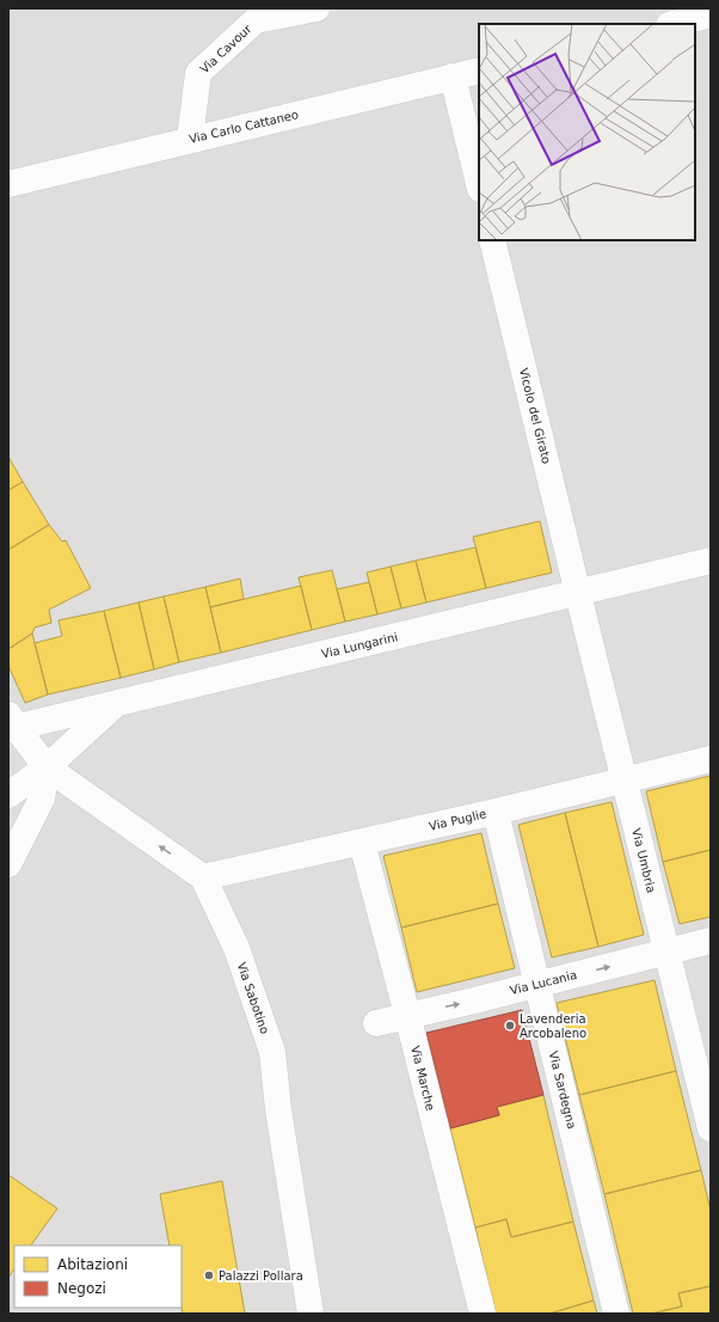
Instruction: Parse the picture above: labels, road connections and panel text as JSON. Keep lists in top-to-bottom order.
{
  "streets": {
    "street": [
      "Via Cavour",
      "Via Carlo Cattaneo",
      "Vicolo del Girato",
      "Via Lungarini",
      "Via Puglie",
      "Via Umbria",
      "Via Lucania",
      "Via Sabotino",
      "Via Marche",
      "Via Sardegna"
    ]
  },
  "crossings": [
    ["Via Cavour", "Via Carlo Cattaneo"],
    ["Vicolo del Girato", "Via Lungarini"],
    ["Vicolo del Girato", "Via Umbria"],
    ["Via Lungarini", "Via Umbria"],
    ["Via Lungarini", "Via Sabotino"],
    ["Via Puglie", "Via Umbria"],
    ["Via Puglie", "Via Sabotino"],
    ["Via Puglie", "Via Marche"],
    ["Via Puglie", "Via Sardegna"],
    ["Via Umbria", "Via Lucania"],
    ["Via Lucania", "Via Marche"],
    ["Via Lucania", "Via Sardegna"]
  ],
  "one_way": ["Via Lucania"],
  "places": ["Lavenderia Arcobaleno", "Palazzi Pollara"],
  "legend": ["Abitazioni", "Negozi"]
}
